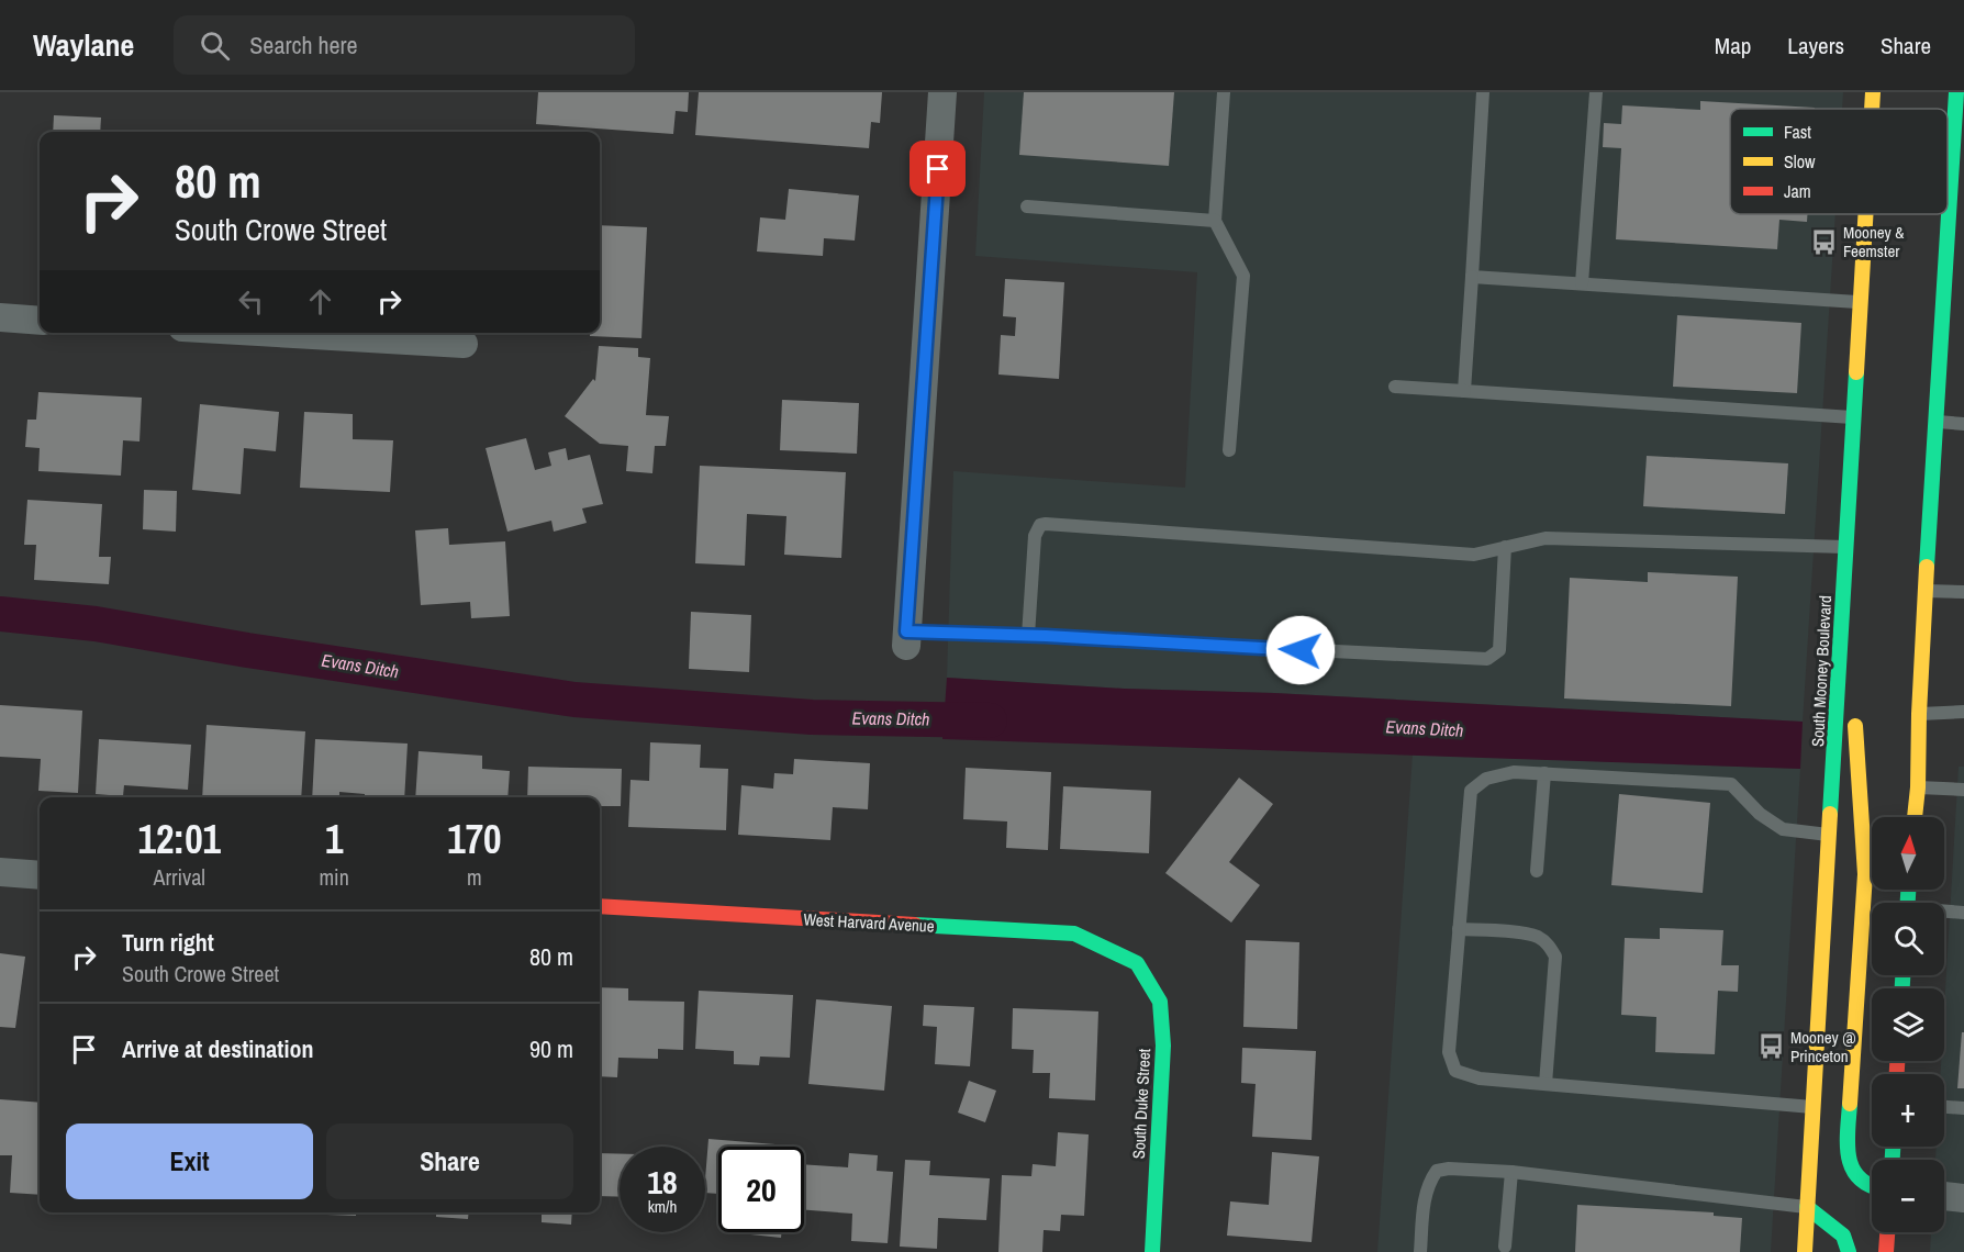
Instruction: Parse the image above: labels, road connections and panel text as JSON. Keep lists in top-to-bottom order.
{
  "streets": {
    "main road": ["South Mooney Boulevard", "West Harvard Avenue", "South Duke Street"]
  },
  "crossings": [
    ["West Harvard Avenue", "South Duke Street"]
  ],
  "water": ["Evans Ditch"],
  "places": {
    "bus stop": ["Mooney & Feemster", "Mooney @ Princeton"]
  },
  "legend": ["Fast", "Slow", "Jam"],
  "north": "top",
  "page": {
    "header": "Waylane",
    "search": "Search here",
    "nav": ["Map", "Layers", "Share"],
    "turn": ["80 m", "South Crowe Street"],
    "eta": [
      "12:01",
      "Arrival",
      "1",
      "min",
      "170",
      "m"
    ],
    "map_buttons": ["+", "−"],
    "list": [
      {
        "name": "Turn right",
        "note": "South Crowe Street",
        "value": "80 m"
      },
      {
        "name": "Arrive at destination",
        "value": "90 m"
      }
    ],
    "buttons": ["Exit", "Share"],
    "speed": "18 km/h",
    "limit": "20"
  }
}
